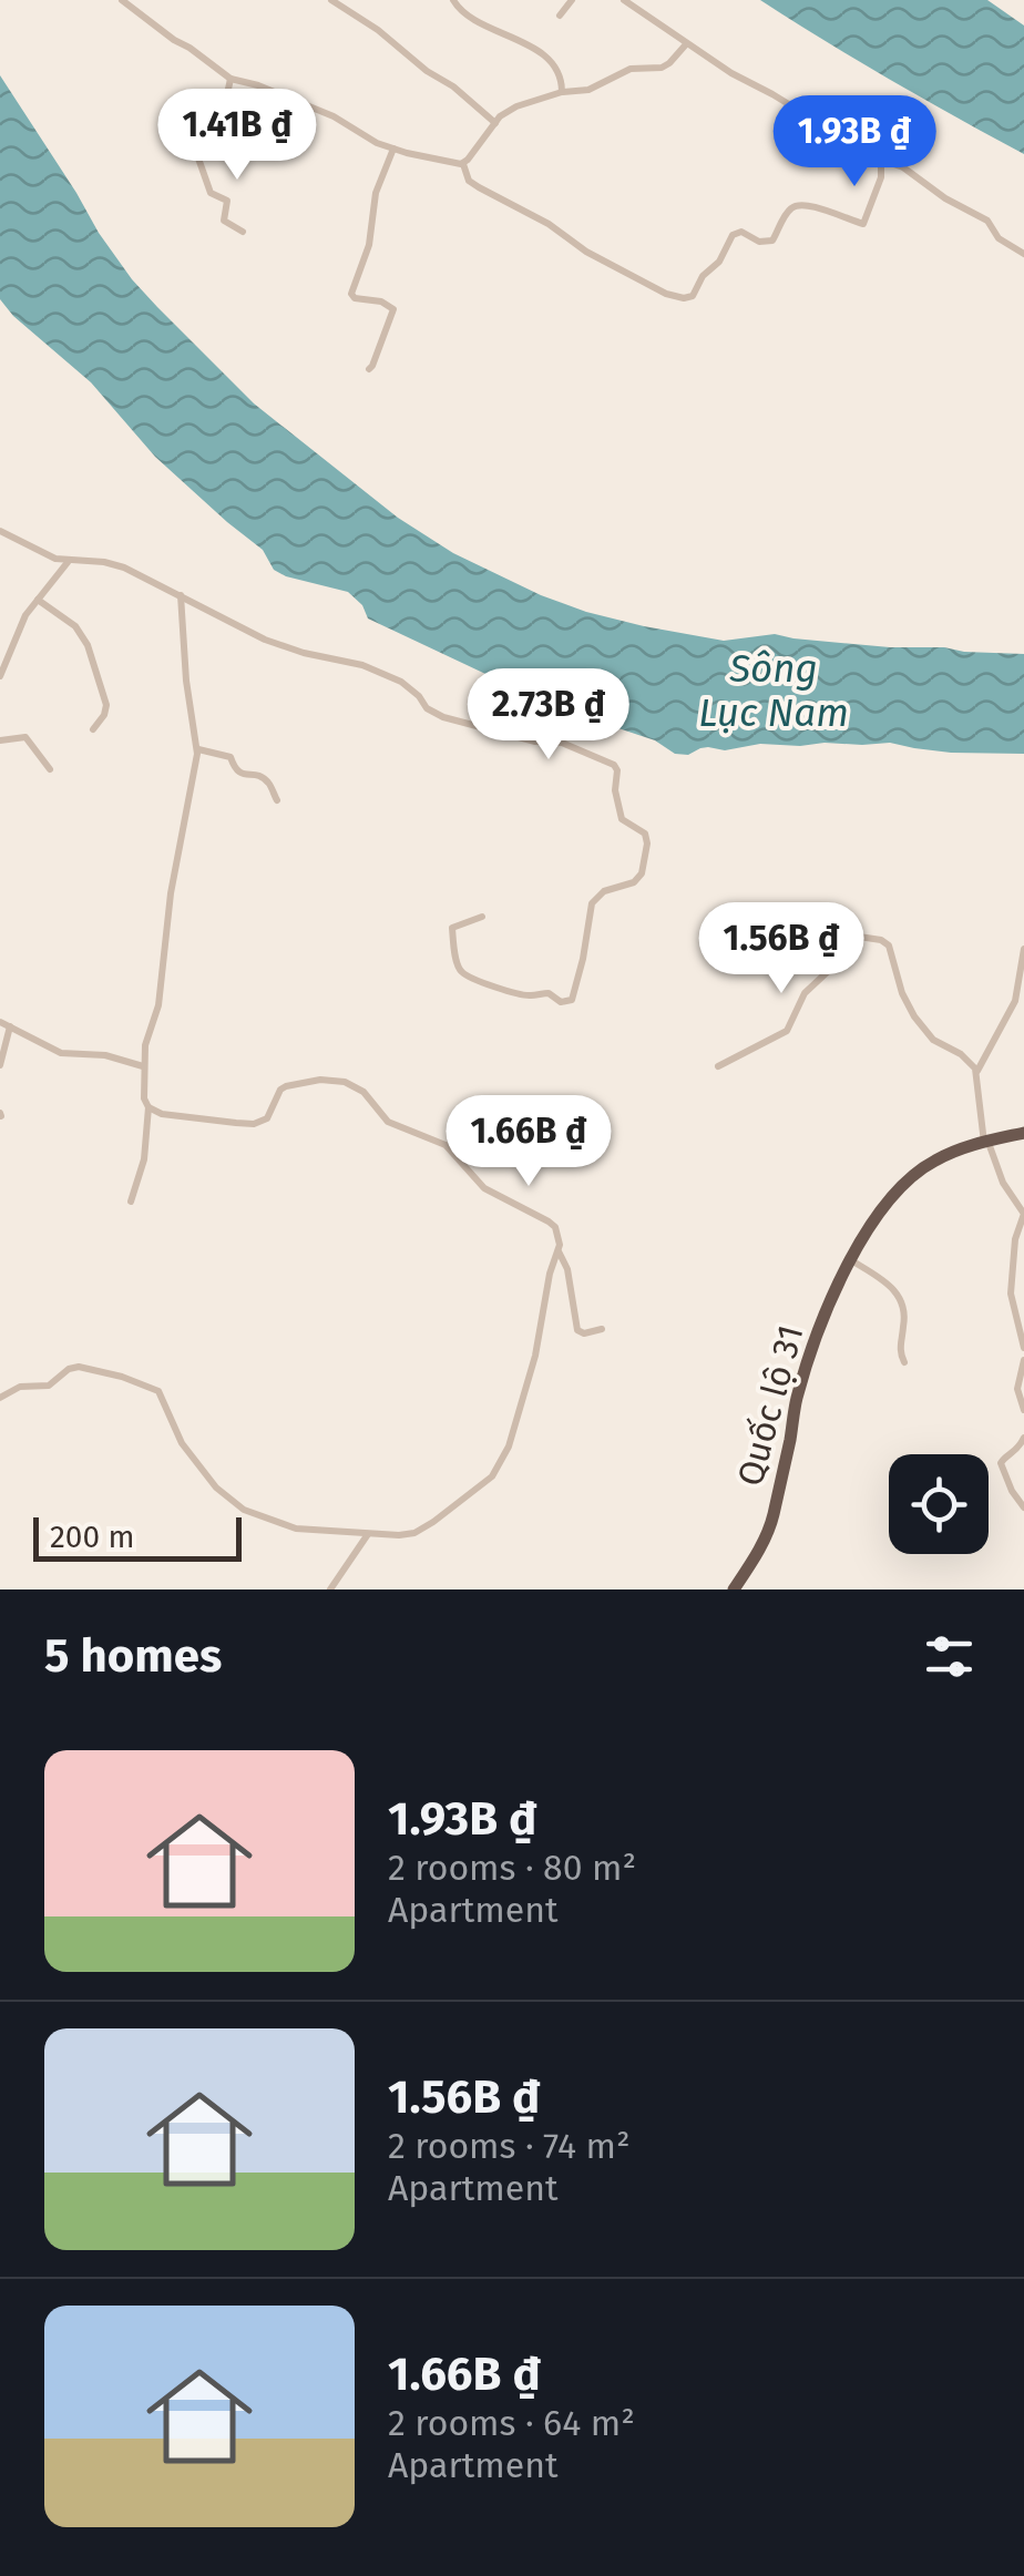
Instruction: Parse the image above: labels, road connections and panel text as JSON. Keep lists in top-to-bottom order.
{
  "streets": {
    "highway": ["Quốc lộ 31"]
  },
  "water": ["Sông Lục Nam"],
  "scale_bar": "200 m",
  "page": {
    "price": [
      "1.41B ₫",
      "1.93B ₫",
      "2.73B ₫",
      "1.56B ₫",
      "1.66B ₫"
    ],
    "scale": "200 m",
    "heading": "5 homes",
    "list": [
      {
        "name": "1.93B ₫",
        "note": "2 rooms · 80 m² · Apartment"
      },
      {
        "name": "1.56B ₫",
        "note": "2 rooms · 74 m² · Apartment"
      },
      {
        "name": "1.66B ₫",
        "note": "2 rooms · 64 m² · Apartment"
      }
    ]
  }
}
